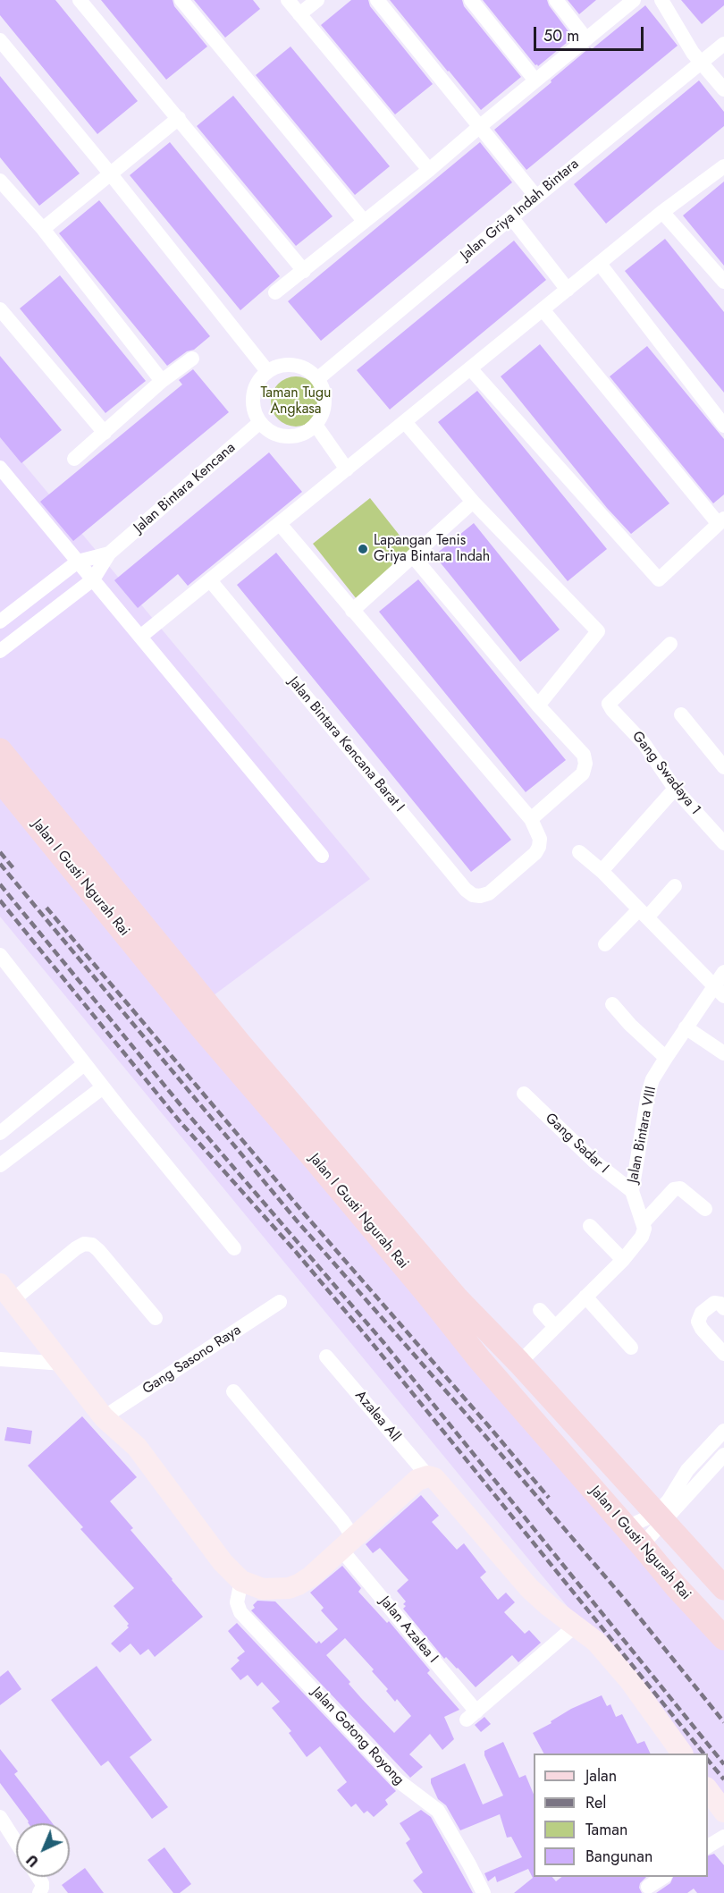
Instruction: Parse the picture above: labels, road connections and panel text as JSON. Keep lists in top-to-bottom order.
{
  "streets": {
    "main road": ["Jalan I Gusti Ngurah Rai"],
    "street": [
      "Jalan Griya Indah Bintara",
      "Jalan Bintara Kencana",
      "Jalan Bintara Kencana Barat I",
      "Gang Swadaya 1",
      "Jalan Bintara VIII",
      "Gang Sadar I",
      "Gang Sasono Raya",
      "Azalea All",
      "Jalan Azalea I",
      "Jalan Gotong Royong"
    ]
  },
  "crossings": [
    ["Jalan Griya Indah Bintara", "Jalan Bintara Kencana"],
    ["Jalan Bintara VIII", "Gang Sadar I"]
  ],
  "parks": ["Taman Tugu Angkasa"],
  "places": ["Lapangan Tenis Griya Bintara Indah"],
  "legend": [
    "Jalan",
    "Rel",
    "Taman",
    "Bangunan"
  ],
  "scale_bar": "50 m",
  "north": "bottom left"
}
